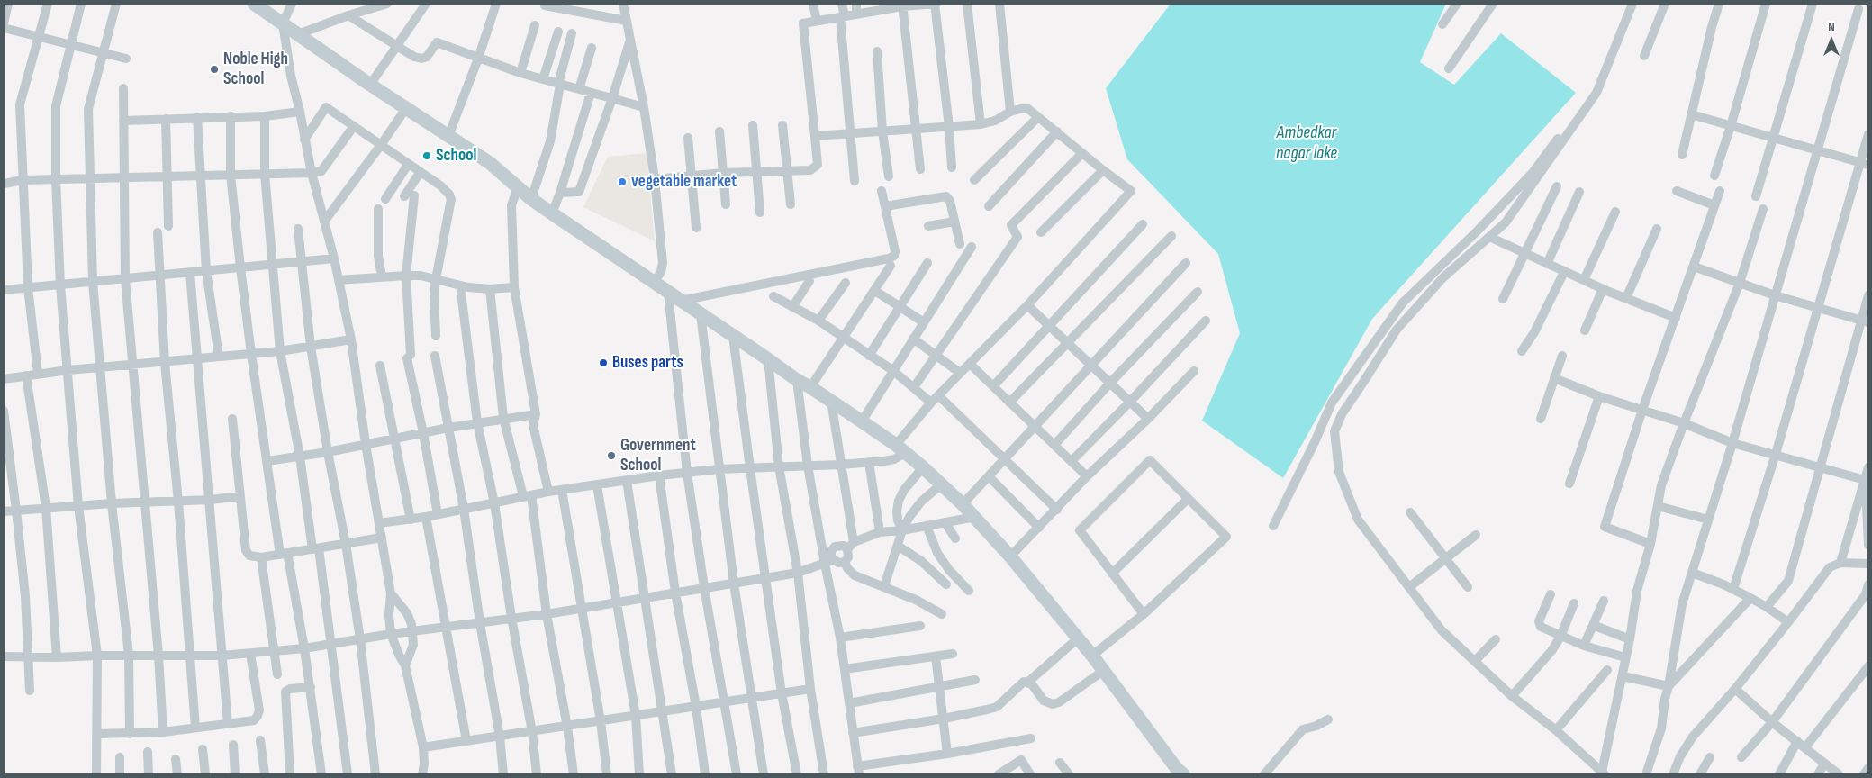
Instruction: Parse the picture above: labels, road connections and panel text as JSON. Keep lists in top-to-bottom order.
{
  "water": ["Ambedkar nagar lake"],
  "places": [
    "Noble High School",
    "School",
    "vegetable market",
    "Buses parts",
    "Government School"
  ],
  "north": "top"
}
